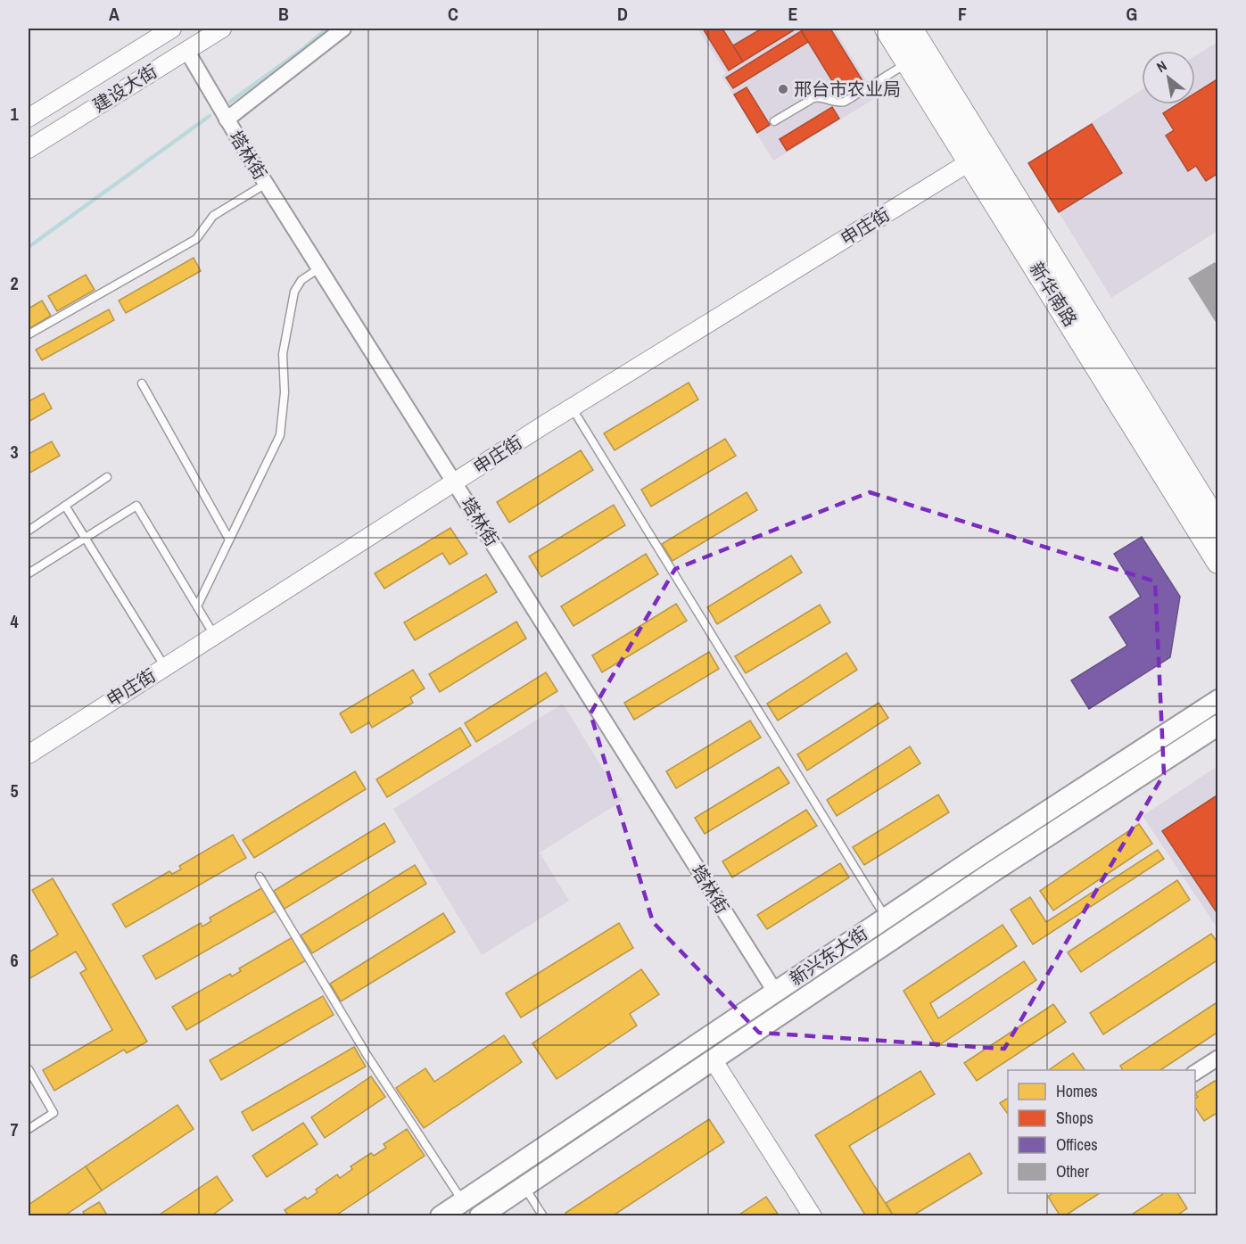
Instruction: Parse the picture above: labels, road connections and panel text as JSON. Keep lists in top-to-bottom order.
{
  "streets": {
    "main road": ["新华南路", "新兴东大街"],
    "street": ["建设大街", "塔林街", "申庄街"]
  },
  "crossings": [
    ["建设大街", "塔林街"],
    ["塔林街", "申庄街"],
    ["塔林街", "新兴东大街"],
    ["申庄街", "新华南路"]
  ],
  "places": ["邢台市农业局"],
  "legend": [
    "Homes",
    "Shops",
    "Offices",
    "Other"
  ],
  "north": "top left",
  "grid": {
    "columns": [
      "A",
      "B",
      "C",
      "D",
      "E",
      "F",
      "G"
    ],
    "rows": [
      "1",
      "2",
      "3",
      "4",
      "5",
      "6",
      "7"
    ]
  }
}
